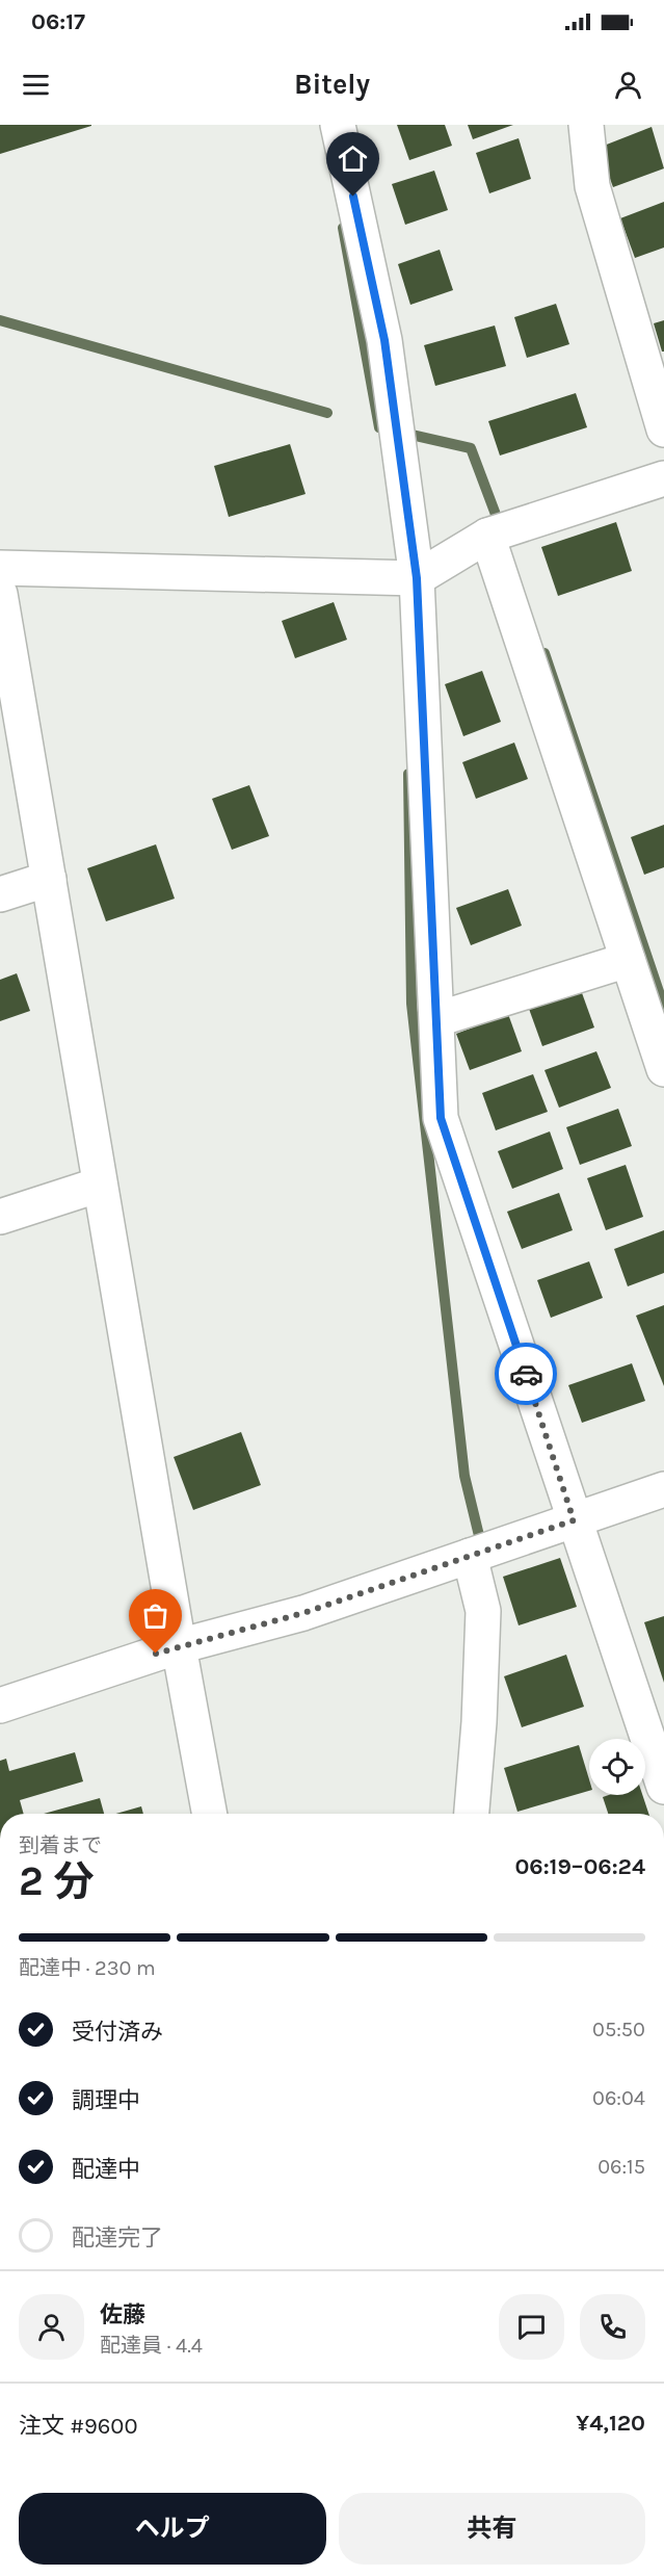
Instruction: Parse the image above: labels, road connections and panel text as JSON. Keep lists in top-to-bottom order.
{
  "page": {
    "status": "06:17",
    "header": "Bitely",
    "heading": ["2 分", "到着まで", "06:19–06:24"],
    "panel": [
      "佐藤",
      "配達員 · 4.4",
      "注文 #9600",
      "¥4,120"
    ],
    "bar": "配達中 · 230 m",
    "list": [
      ["受付済み", "05:50"],
      ["調理中", "06:04"],
      ["配達中", "06:15"],
      "配達完了"
    ],
    "buttons": ["ヘルプ", "共有"]
  }
}
